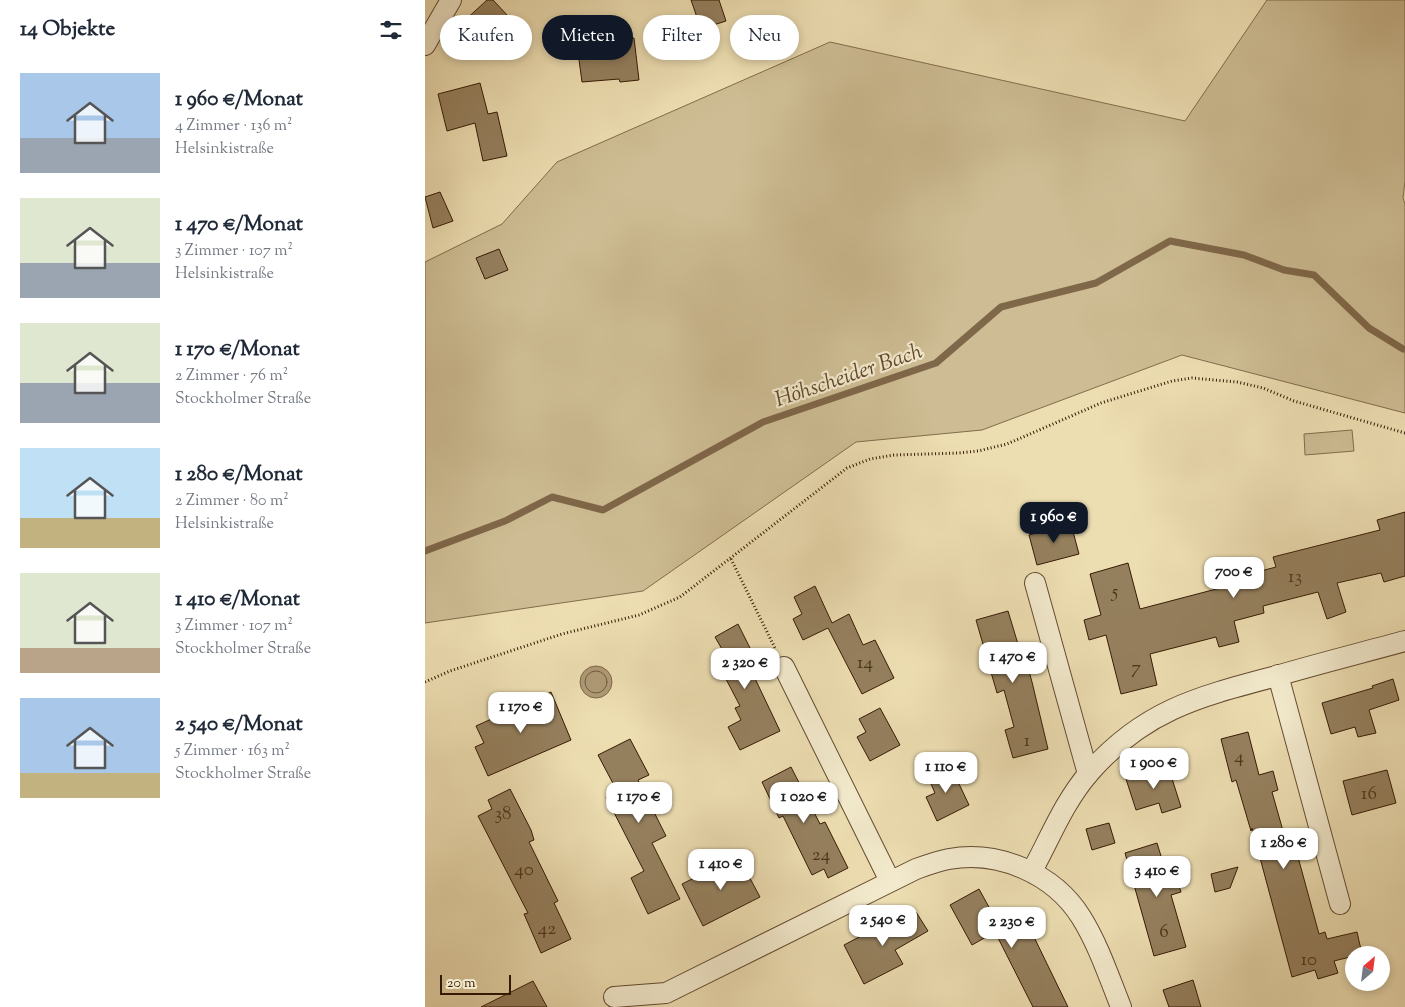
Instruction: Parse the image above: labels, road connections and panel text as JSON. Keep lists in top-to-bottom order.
{
  "water": ["Höhscheider Bach"],
  "house_numbers": [
    "13",
    "5",
    "14",
    "7",
    "1",
    "4",
    "16",
    "38",
    "24",
    "40",
    "42",
    "6",
    "10"
  ],
  "scale_bar": "20 m",
  "north": "top right",
  "page": {
    "heading": "14 Objekte",
    "chip": [
      "Kaufen",
      "Mieten",
      "Filter",
      "Neu"
    ],
    "list": [
      {
        "name": "1 960 €/Monat",
        "note": "4 Zimmer · 136 m² · Helsinkistraße"
      },
      {
        "name": "1 470 €/Monat",
        "note": "3 Zimmer · 107 m² · Helsinkistraße"
      },
      {
        "name": "1 170 €/Monat",
        "note": "2 Zimmer · 76 m² · Stockholmer Straße"
      },
      {
        "name": "1 280 €/Monat",
        "note": "2 Zimmer · 80 m² · Helsinkistraße"
      },
      {
        "name": "1 410 €/Monat",
        "note": "3 Zimmer · 107 m² · Stockholmer Straße"
      },
      {
        "name": "2 540 €/Monat",
        "note": "5 Zimmer · 163 m² · Stockholmer Straße"
      }
    ],
    "price": [
      "1 960 €",
      "700 €",
      "1 470 €",
      "2 320 €",
      "1 170 €",
      "1 900 €",
      "1 110 €",
      "1 170 €",
      "1 020 €",
      "1 280 €",
      "1 410 €",
      "3 410 €",
      "2 540 €",
      "2 230 €"
    ],
    "scale": "20 m"
  }
}
